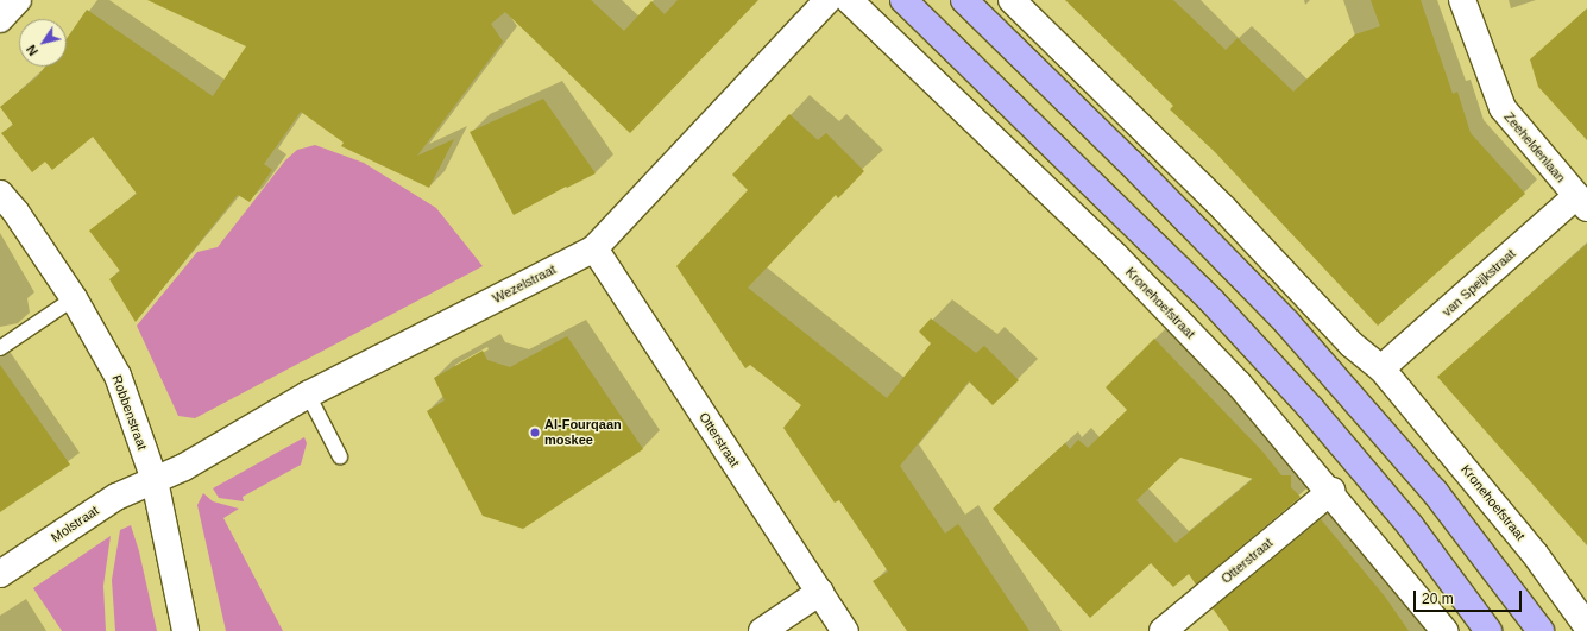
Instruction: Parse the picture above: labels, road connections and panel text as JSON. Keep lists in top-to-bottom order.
{
  "streets": {
    "street": [
      "Zeeheldenlaan",
      "van Speijkstraat",
      "Wezelstraat",
      "Kronehoefstraat",
      "Robbenstraat",
      "Otterstraat",
      "Molstraat"
    ]
  },
  "crossings": [
    ["Zeeheldenlaan", "van Speijkstraat"],
    ["van Speijkstraat", "Kronehoefstraat"],
    ["Wezelstraat", "Robbenstraat"],
    ["Wezelstraat", "Otterstraat"],
    ["Wezelstraat", "Molstraat"],
    ["Kronehoefstraat", "Otterstraat"],
    ["Robbenstraat", "Molstraat"]
  ],
  "places": ["Al-Fourqaan moskee"],
  "scale_bar": "20 m",
  "north": "bottom left"
}
